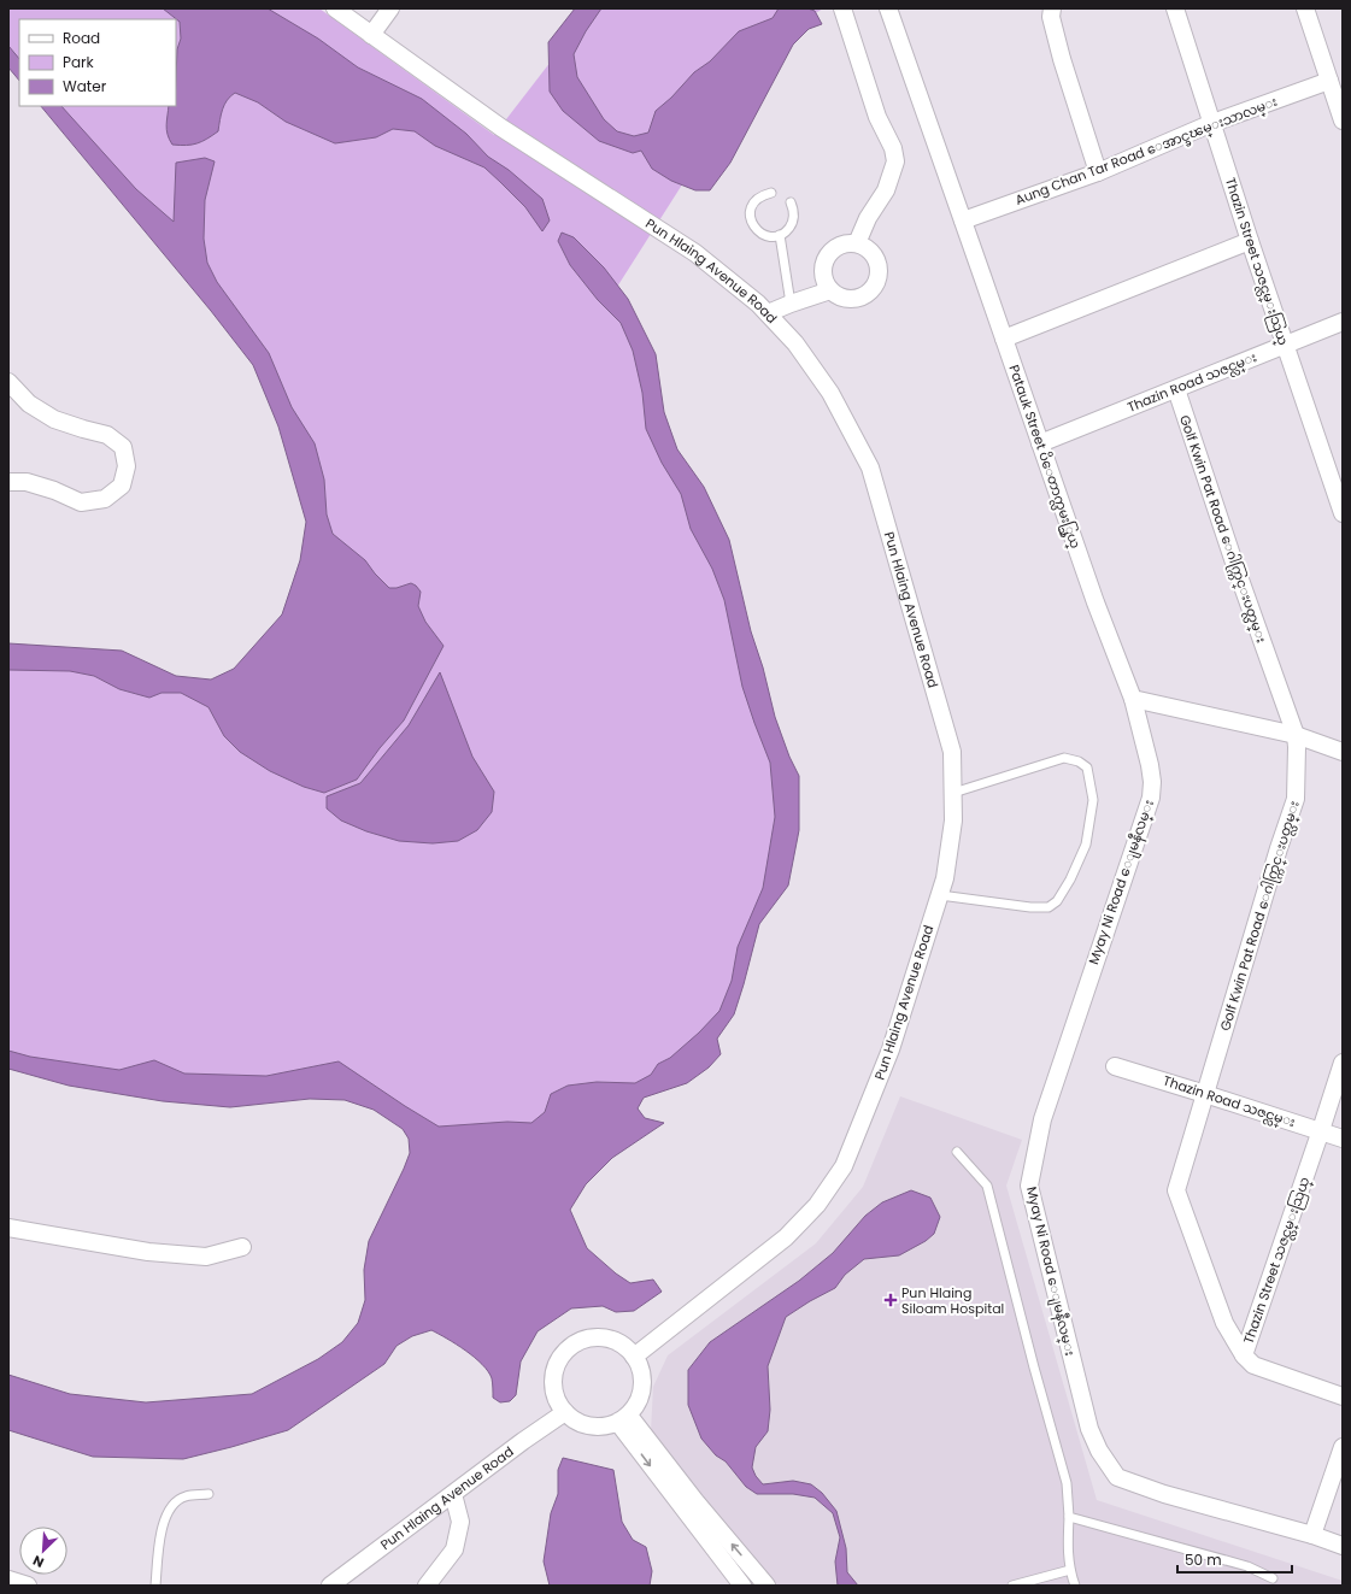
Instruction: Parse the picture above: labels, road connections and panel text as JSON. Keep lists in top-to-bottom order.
{
  "streets": {
    "street": [
      "Aung Chan Tar Road ေအာင္ခၽမ္းသာလမ္း",
      "Thazin Street သဇင္လမ္းသြယ္",
      "Pun Hlaing Avenue Road",
      "Thazin Road သဇင္လမ္း",
      "Patauk Street ပိေတာက္လမး္သြယ္",
      "Golf Kwin Pat Road ေဂါက္ကြင္းပတ္လမ္း",
      "Myay Ni Road ေျမနီလမ္း"
    ]
  },
  "crossings": [
    ["Aung Chan Tar Road ေအာင္ခၽမ္းသာလမ္း", "Thazin Street သဇင္လမ္းသြယ္"],
    ["Aung Chan Tar Road ေအာင္ခၽမ္းသာလမ္း", "Patauk Street ပိေတာက္လမး္သြယ္"],
    ["Thazin Street သဇင္လမ္းသြယ္", "Thazin Road သဇင္လမ္း"],
    ["Thazin Street သဇင္လမ္းသြယ္", "Golf Kwin Pat Road ေဂါက္ကြင္းပတ္လမ္း"],
    ["Thazin Road သဇင္လမ္း", "Patauk Street ပိေတာက္လမး္သြယ္"],
    ["Thazin Road သဇင္လမ္း", "Golf Kwin Pat Road ေဂါက္ကြင္းပတ္လမ္း"],
    ["Patauk Street ပိေတာက္လမး္သြယ္", "Myay Ni Road ေျမနီလမ္း"]
  ],
  "places": {
    "health": ["Pun Hlaing Siloam Hospital"]
  },
  "legend": ["Road", "Park", "Water"],
  "scale_bar": "50 m",
  "north": "bottom left"
}
